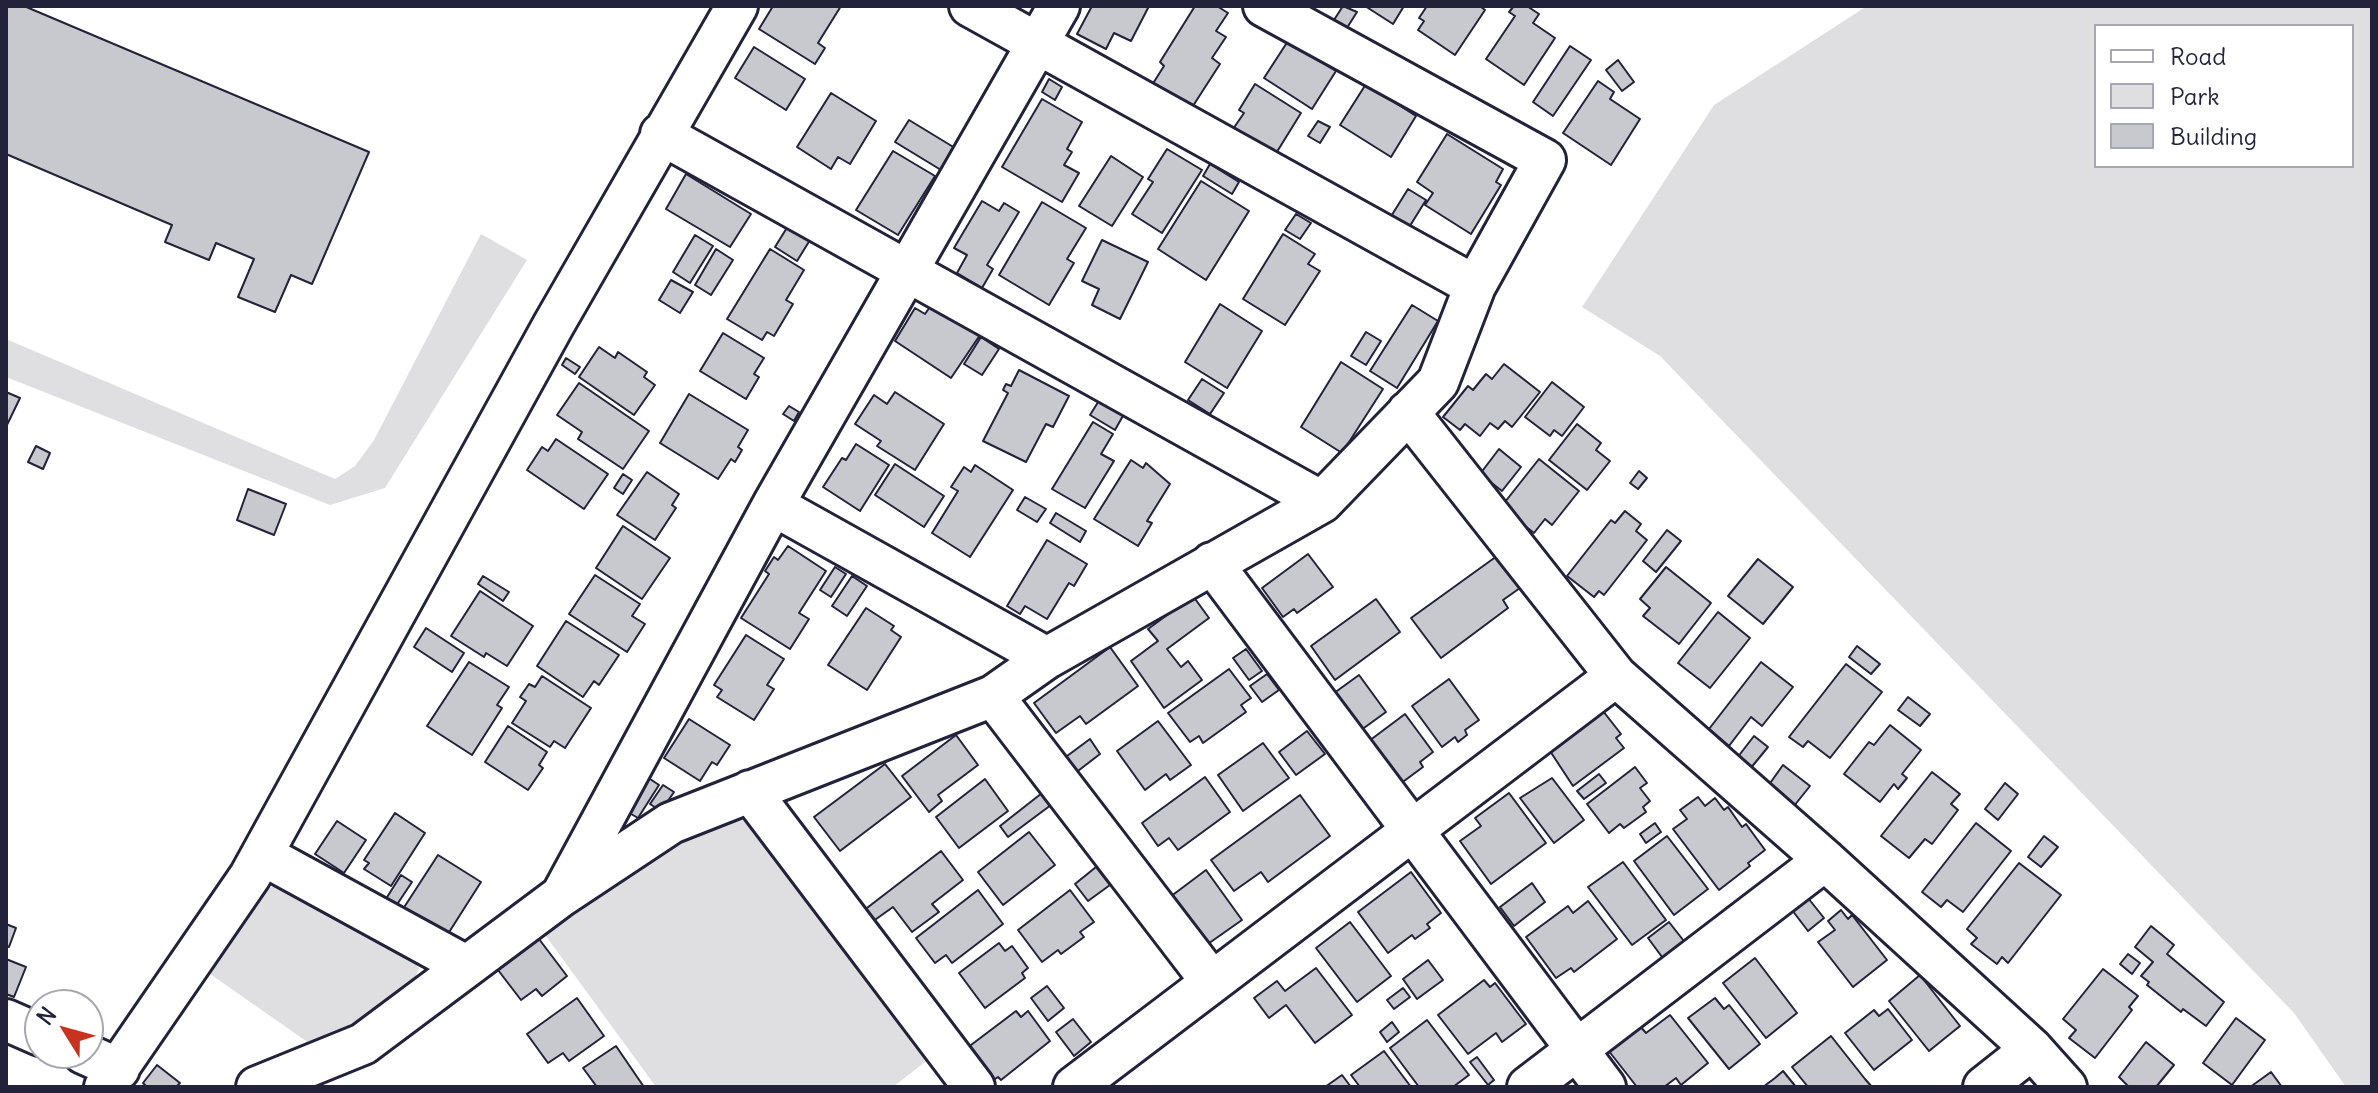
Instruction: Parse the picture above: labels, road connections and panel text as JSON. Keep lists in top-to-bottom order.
{
  "legend": ["Road", "Park", "Building"],
  "north": "top left"
}
